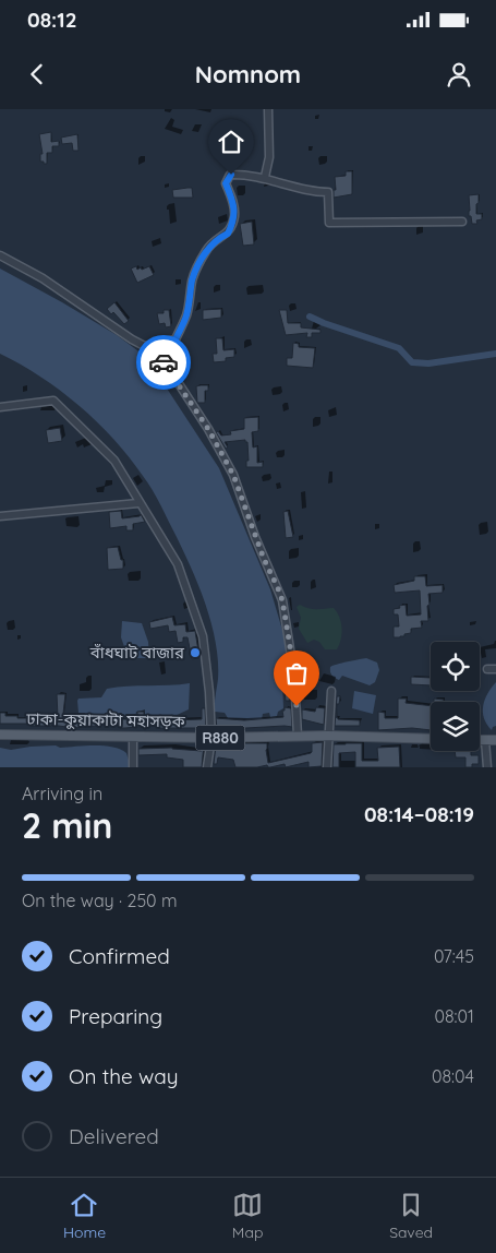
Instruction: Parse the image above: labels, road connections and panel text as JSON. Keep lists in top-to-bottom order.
{
  "streets": {
    "main road": ["ঢাকা-কুয়াকাটা মহাসড়ক", "R880"]
  },
  "places": ["বাঁধঘাট বাজার"],
  "page": {
    "status": "08:12",
    "header": "Nomnom",
    "heading": ["2 min", "Arriving in", "08:14–08:19"],
    "bar": "On the way · 250 m",
    "list": [
      ["Confirmed", "07:45"],
      ["Preparing", "08:01"],
      ["On the way", "08:04"],
      "Delivered"
    ],
    "tabs": ["Home", "Map", "Saved"]
  }
}
